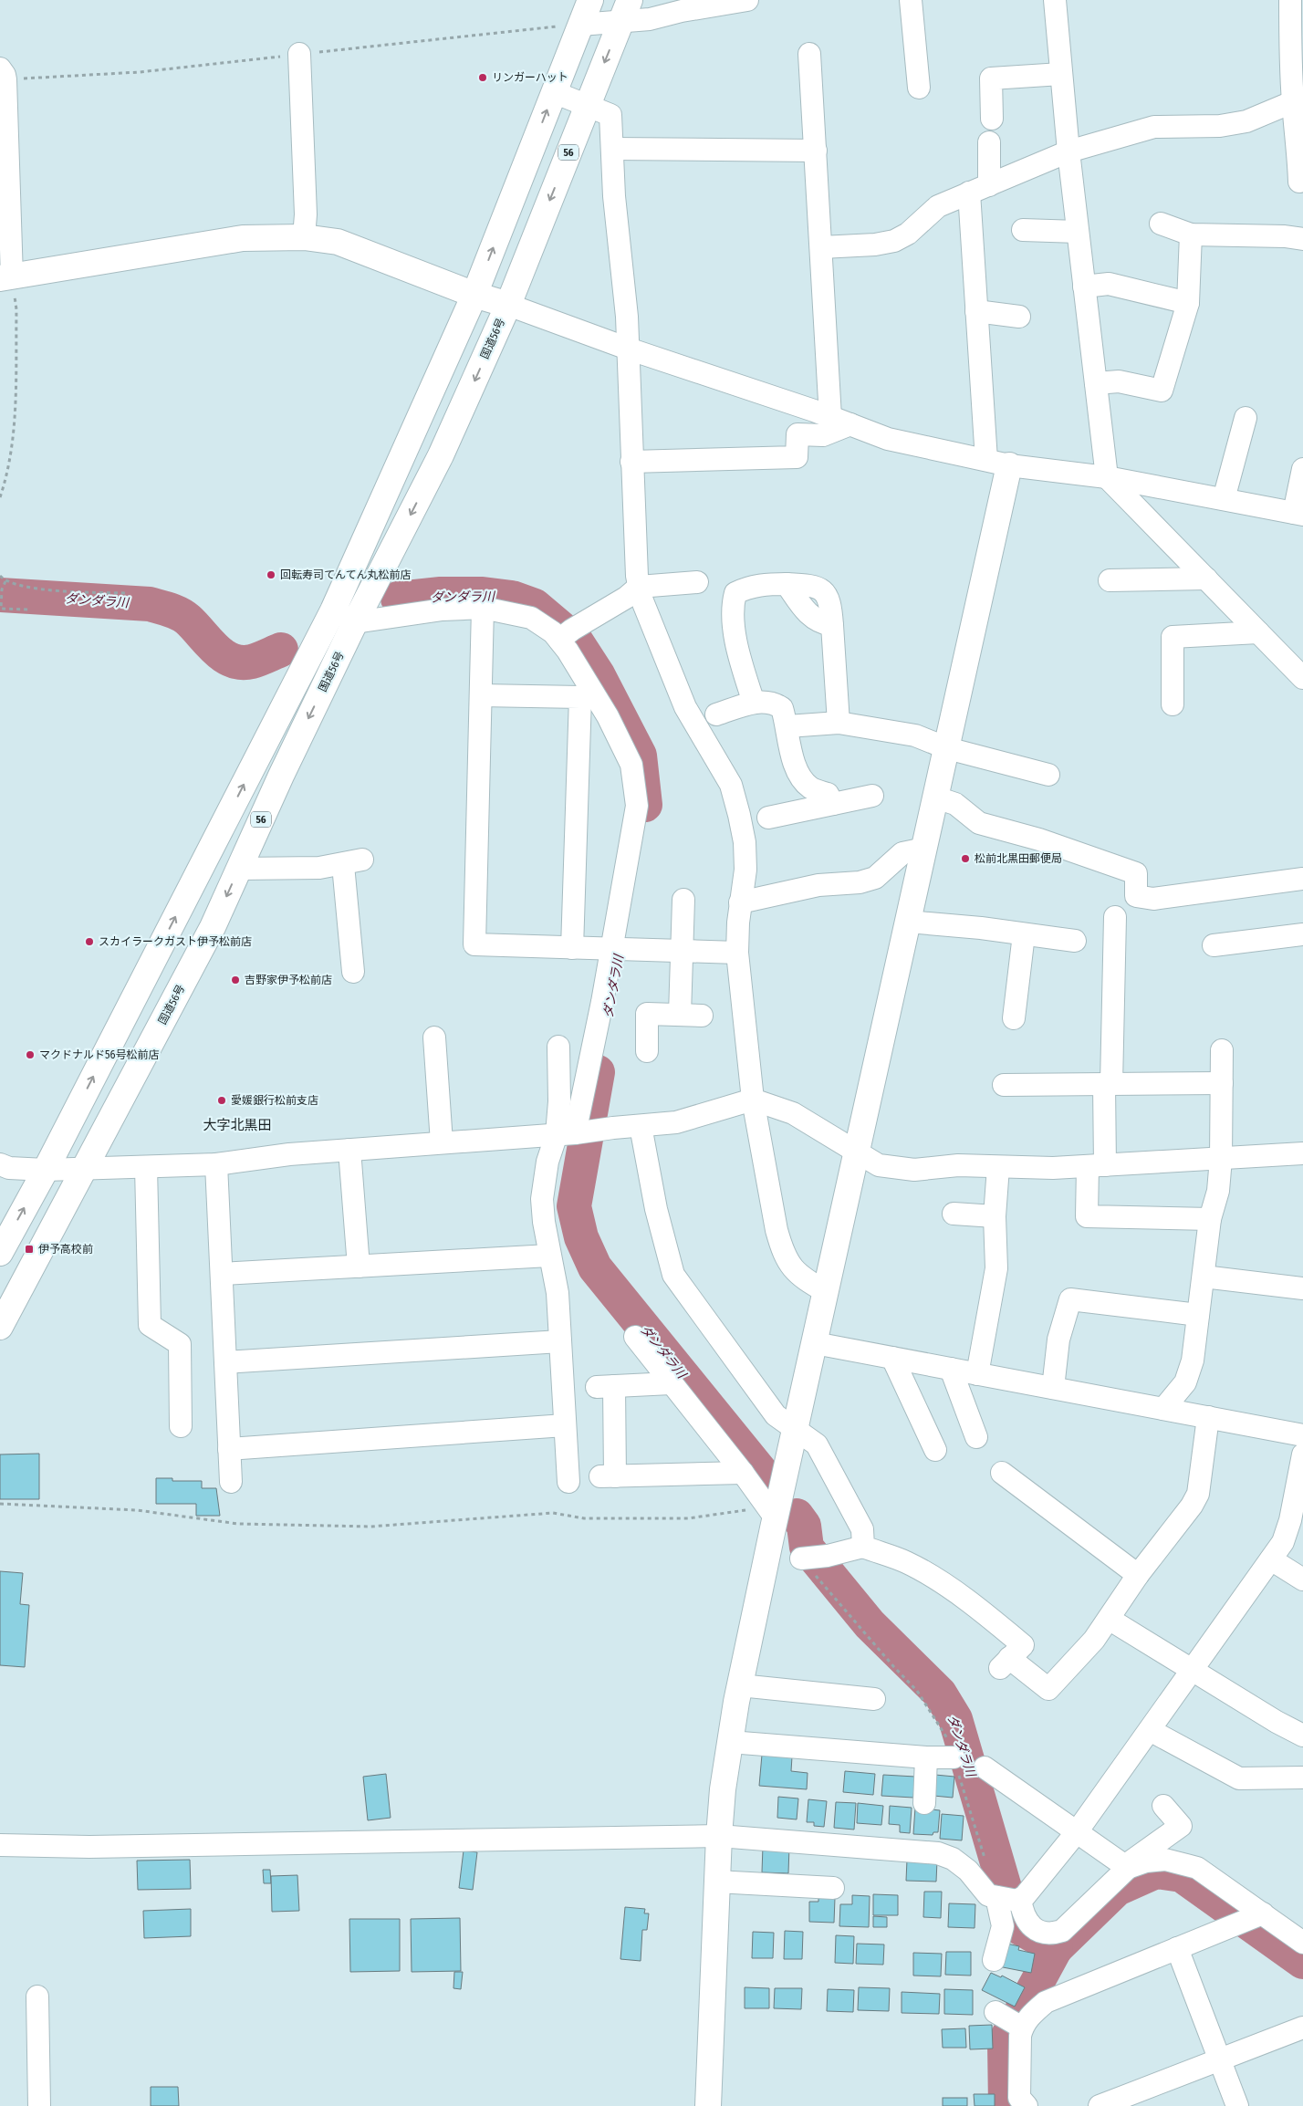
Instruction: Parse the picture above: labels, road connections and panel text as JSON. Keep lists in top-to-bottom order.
{
  "streets": {
    "main road": ["56", "国道56号"]
  },
  "districts": ["大字北黒田"],
  "water": ["ダンダラ川"],
  "places": {
    "other": [
      "リンガーハット",
      "回転寿司てんてん丸松前店",
      "松前北黒田郵便局",
      "スカイラークガスト伊予松前店",
      "吉野家伊予松前店",
      "マクドナルド56号松前店",
      "愛媛銀行松前支店"
    ],
    "transit": ["伊予高校前"]
  }
}
